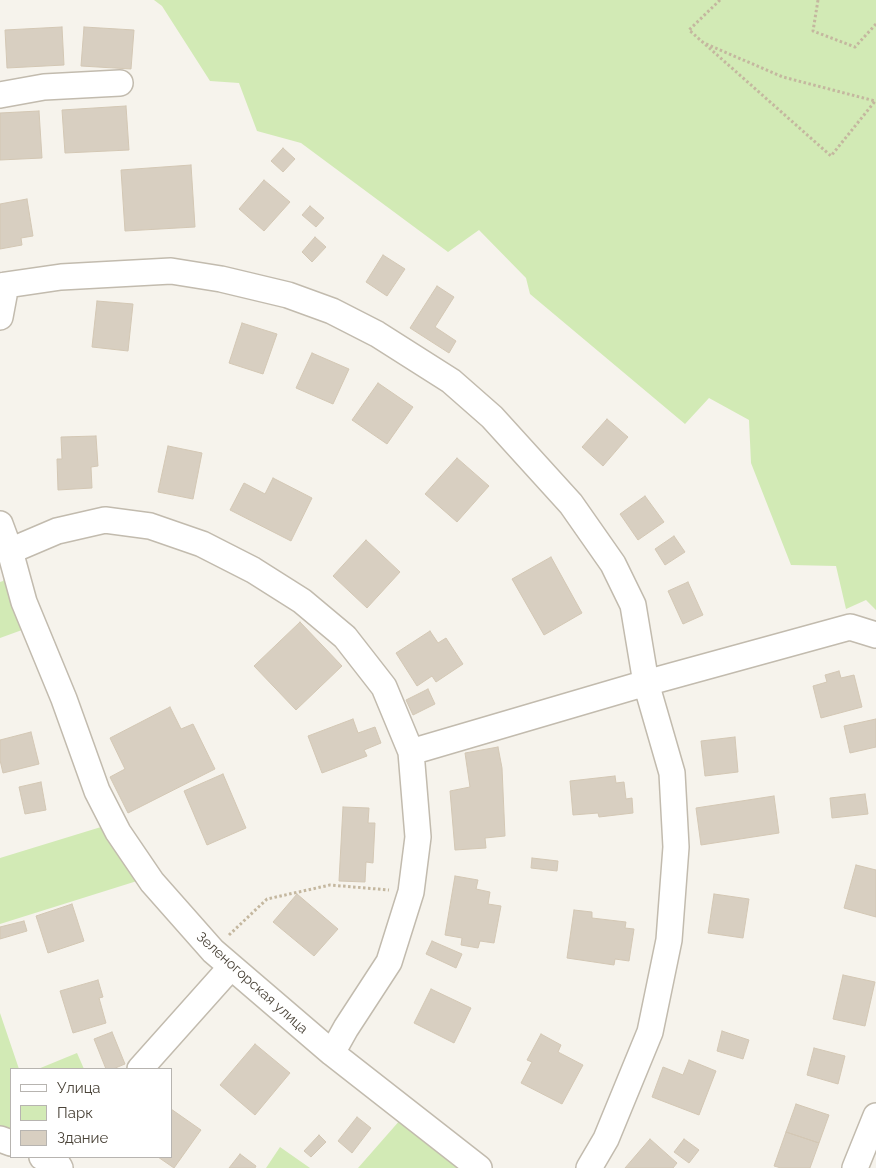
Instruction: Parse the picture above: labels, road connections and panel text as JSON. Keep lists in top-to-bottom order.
{
  "streets": {
    "street": ["Зеленогорская улица"]
  },
  "legend": ["Улица", "Парк", "Здание"]
}
